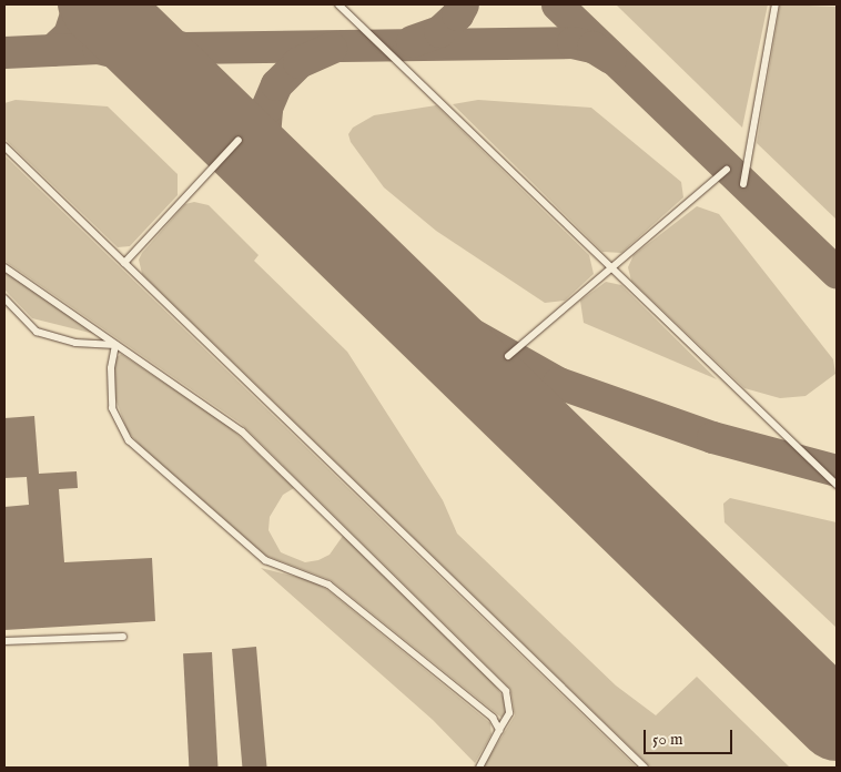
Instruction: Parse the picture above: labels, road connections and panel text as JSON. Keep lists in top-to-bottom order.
{
  "scale_bar": "50 m"
}
